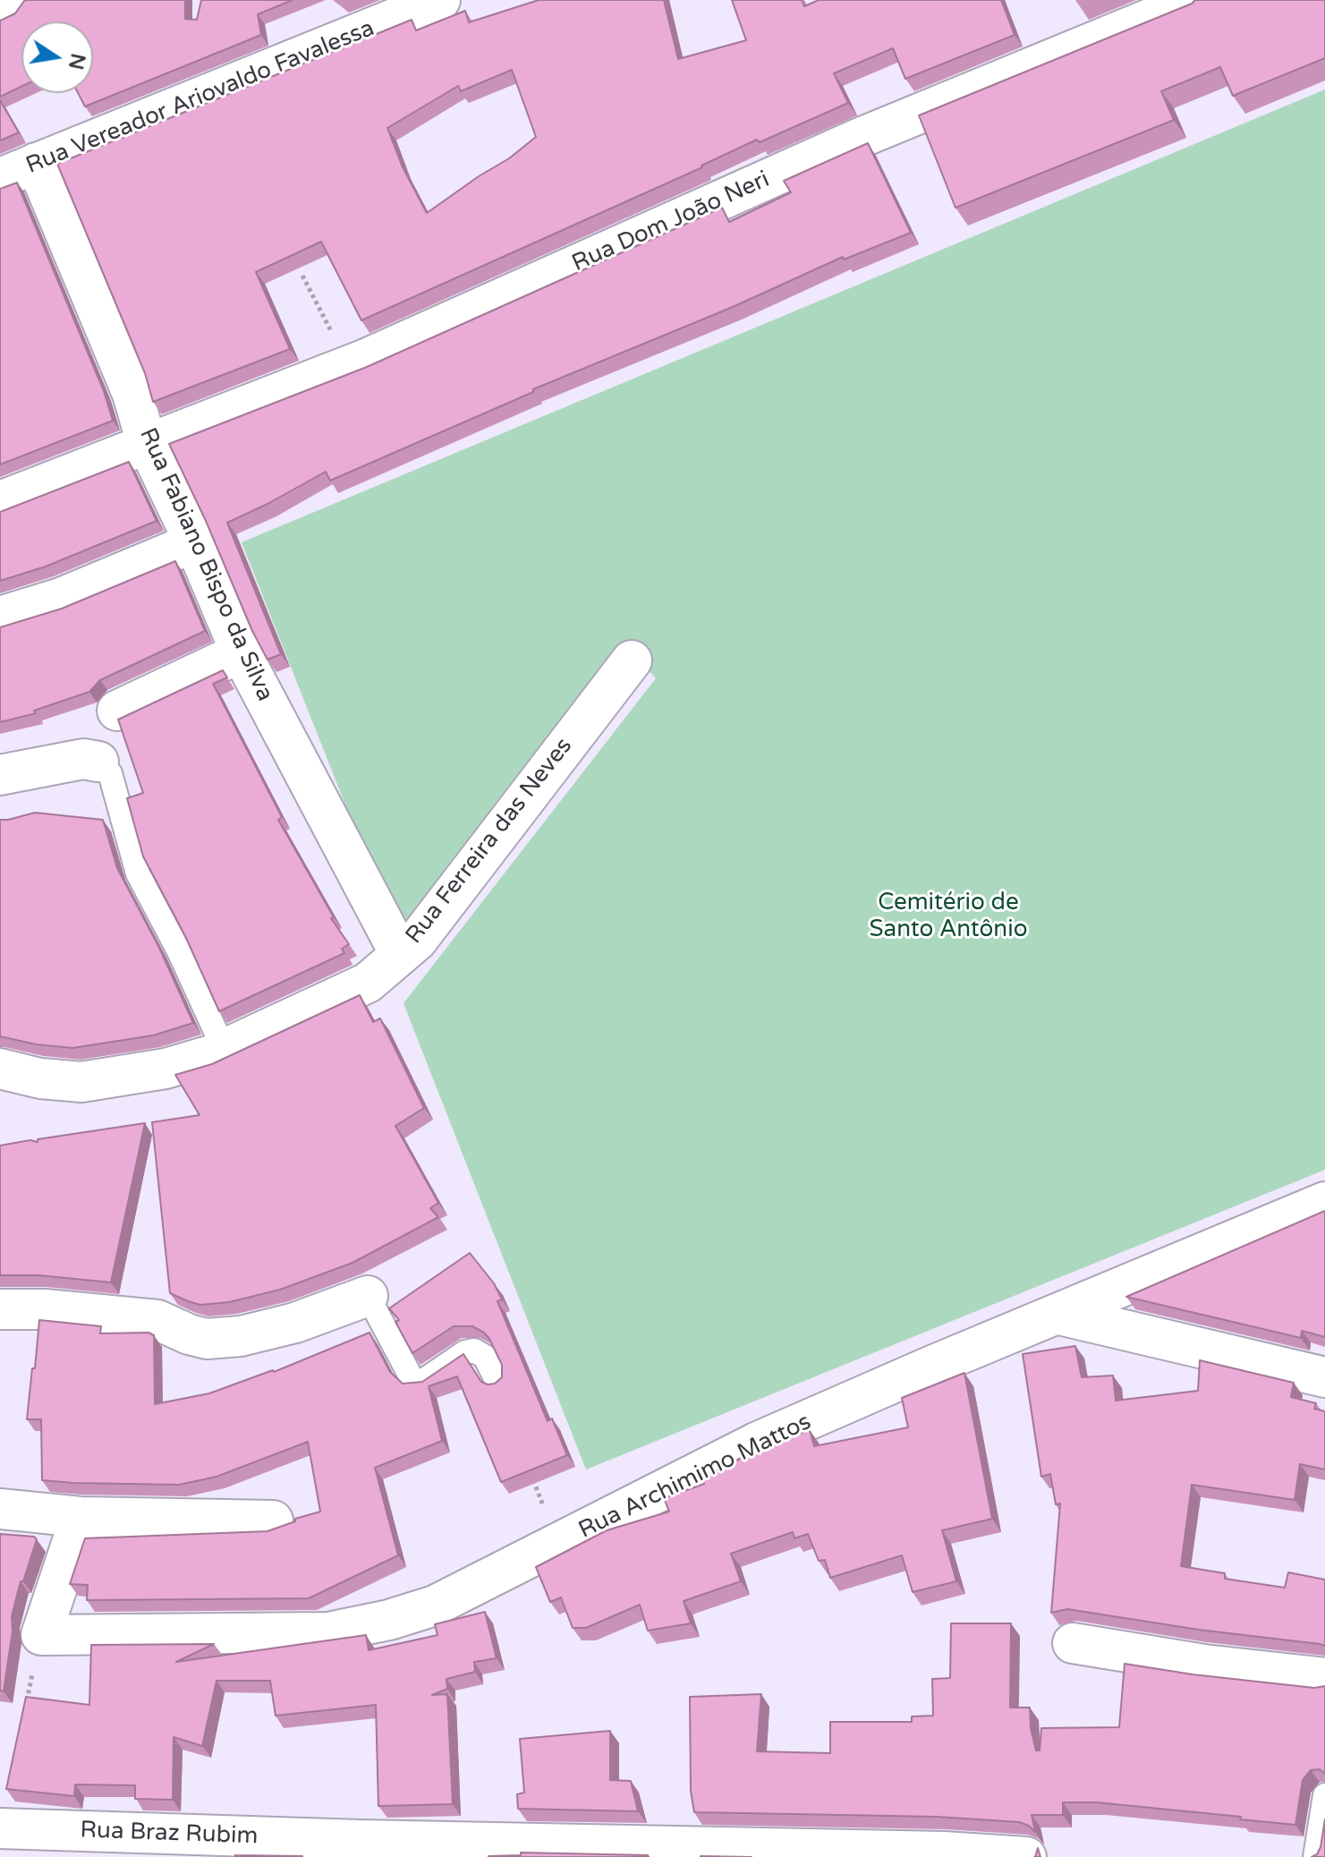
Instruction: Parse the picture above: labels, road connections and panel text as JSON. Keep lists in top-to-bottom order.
{
  "streets": {
    "street": [
      "Rua Vereador Ariovaldo Favalessa",
      "Rua Dom João Neri",
      "Rua Fabiano Bispo da Silva",
      "Rua Ferreira das Neves",
      "Rua Archimimo Mattos",
      "Rua Braz Rubim"
    ]
  },
  "crossings": [
    ["Rua Vereador Ariovaldo Favalessa", "Rua Fabiano Bispo da Silva"],
    ["Rua Dom João Neri", "Rua Fabiano Bispo da Silva"],
    ["Rua Fabiano Bispo da Silva", "Rua Ferreira das Neves"]
  ],
  "parks": ["Cemitério de Santo Antônio"],
  "north": "right"
}
